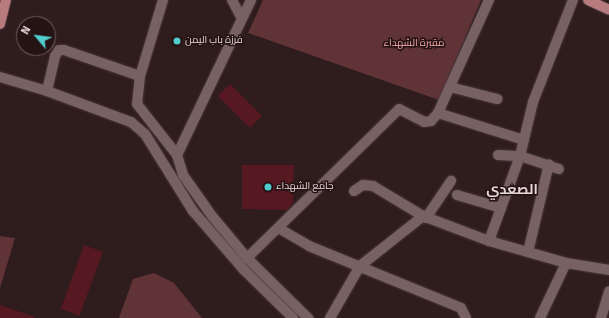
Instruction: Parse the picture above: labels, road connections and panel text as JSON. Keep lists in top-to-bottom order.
{
  "districts": ["الصعدي"],
  "parks": ["مقبرة الشهداء"],
  "places": ["فرزة باب اليمن", "جامع الشهداء"],
  "north": "top left"
}
